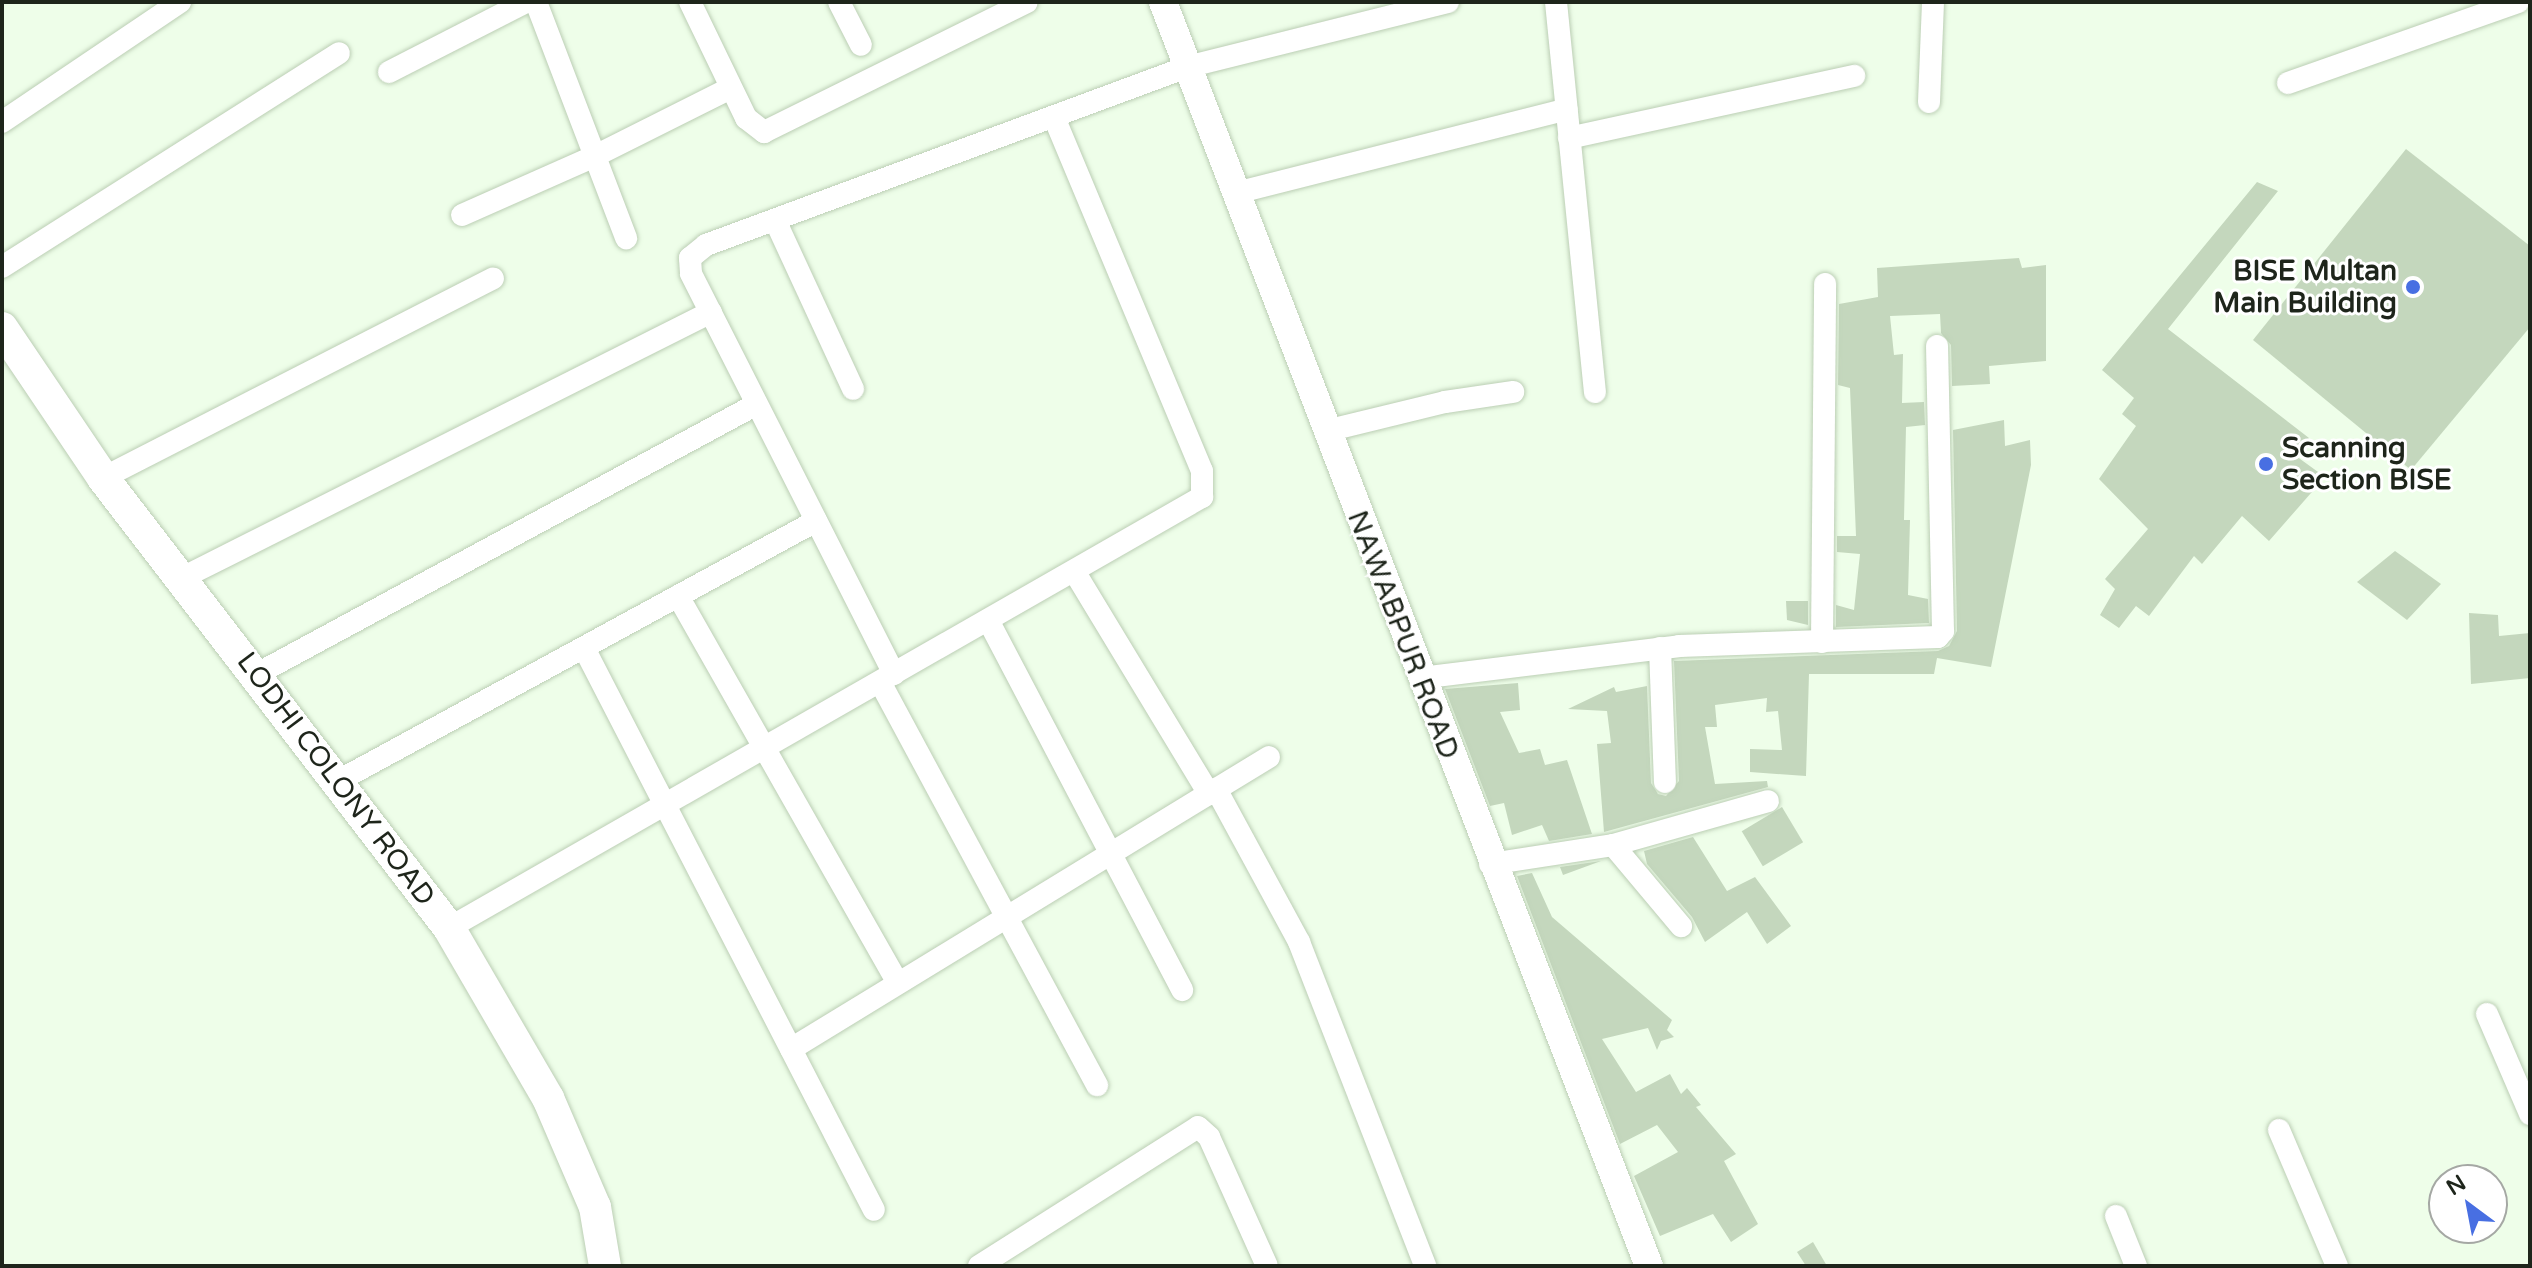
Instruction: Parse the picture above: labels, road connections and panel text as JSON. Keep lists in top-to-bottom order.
{
  "streets": {
    "main road": ["LODHI COLONY ROAD"],
    "street": ["NAWABPUR ROAD"]
  },
  "places": ["BISE Multan Main Building", "Scanning Section BISE"],
  "north": "top left"
}
